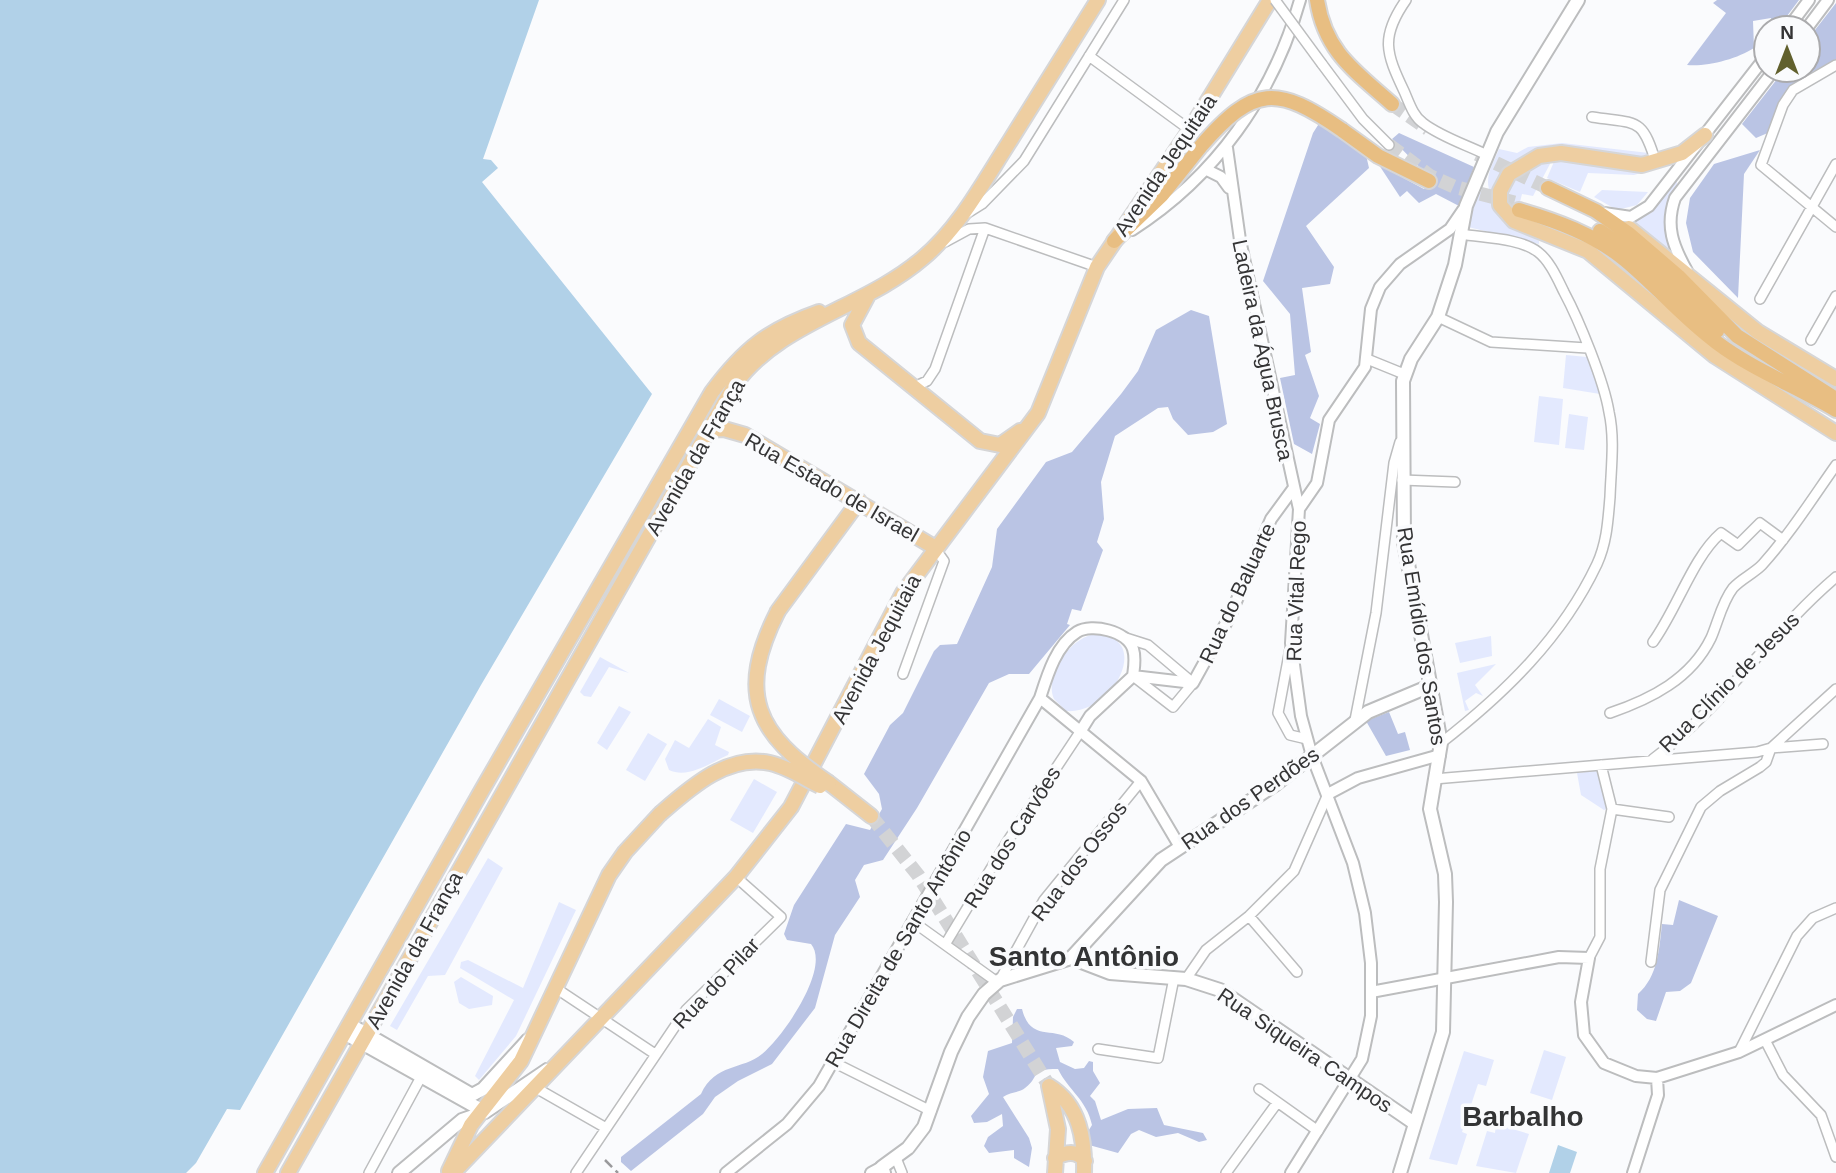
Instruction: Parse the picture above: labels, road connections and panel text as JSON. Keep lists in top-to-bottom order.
{
  "streets": {
    "main road": [
      "Avenida Jequitaia",
      "Avenida da França",
      "Rua Estado de Israel",
      "Rua Emídio dos Santos",
      "Rua dos Perdões",
      "Rua Siqueira Campos"
    ],
    "street": [
      "Ladeira da Água Brusca",
      "Rua Vital Rego",
      "Rua do Baluarte",
      "Rua Clínio de Jesus",
      "Rua dos Carvões",
      "Rua dos Ossos",
      "Rua Direita de Santo Antônio",
      "Rua do Pilar"
    ]
  },
  "crossings": [
    ["Avenida Jequitaia", "Rua Estado de Israel"],
    ["Avenida Jequitaia", "Rua do Pilar"],
    ["Ladeira da Água Brusca", "Rua Vital Rego"],
    ["Ladeira da Água Brusca", "Rua do Baluarte"],
    ["Avenida da França", "Rua Estado de Israel"],
    ["Rua Vital Rego", "Rua dos Perdões"],
    ["Rua Vital Rego", "Rua Siqueira Campos"],
    ["Rua Emídio dos Santos", "Rua dos Perdões"],
    ["Rua Emídio dos Santos", "Rua Siqueira Campos"],
    ["Rua dos Perdões", "Rua Siqueira Campos"]
  ],
  "districts": ["Santo Antônio", "Barbalho"],
  "north": "top"
}
